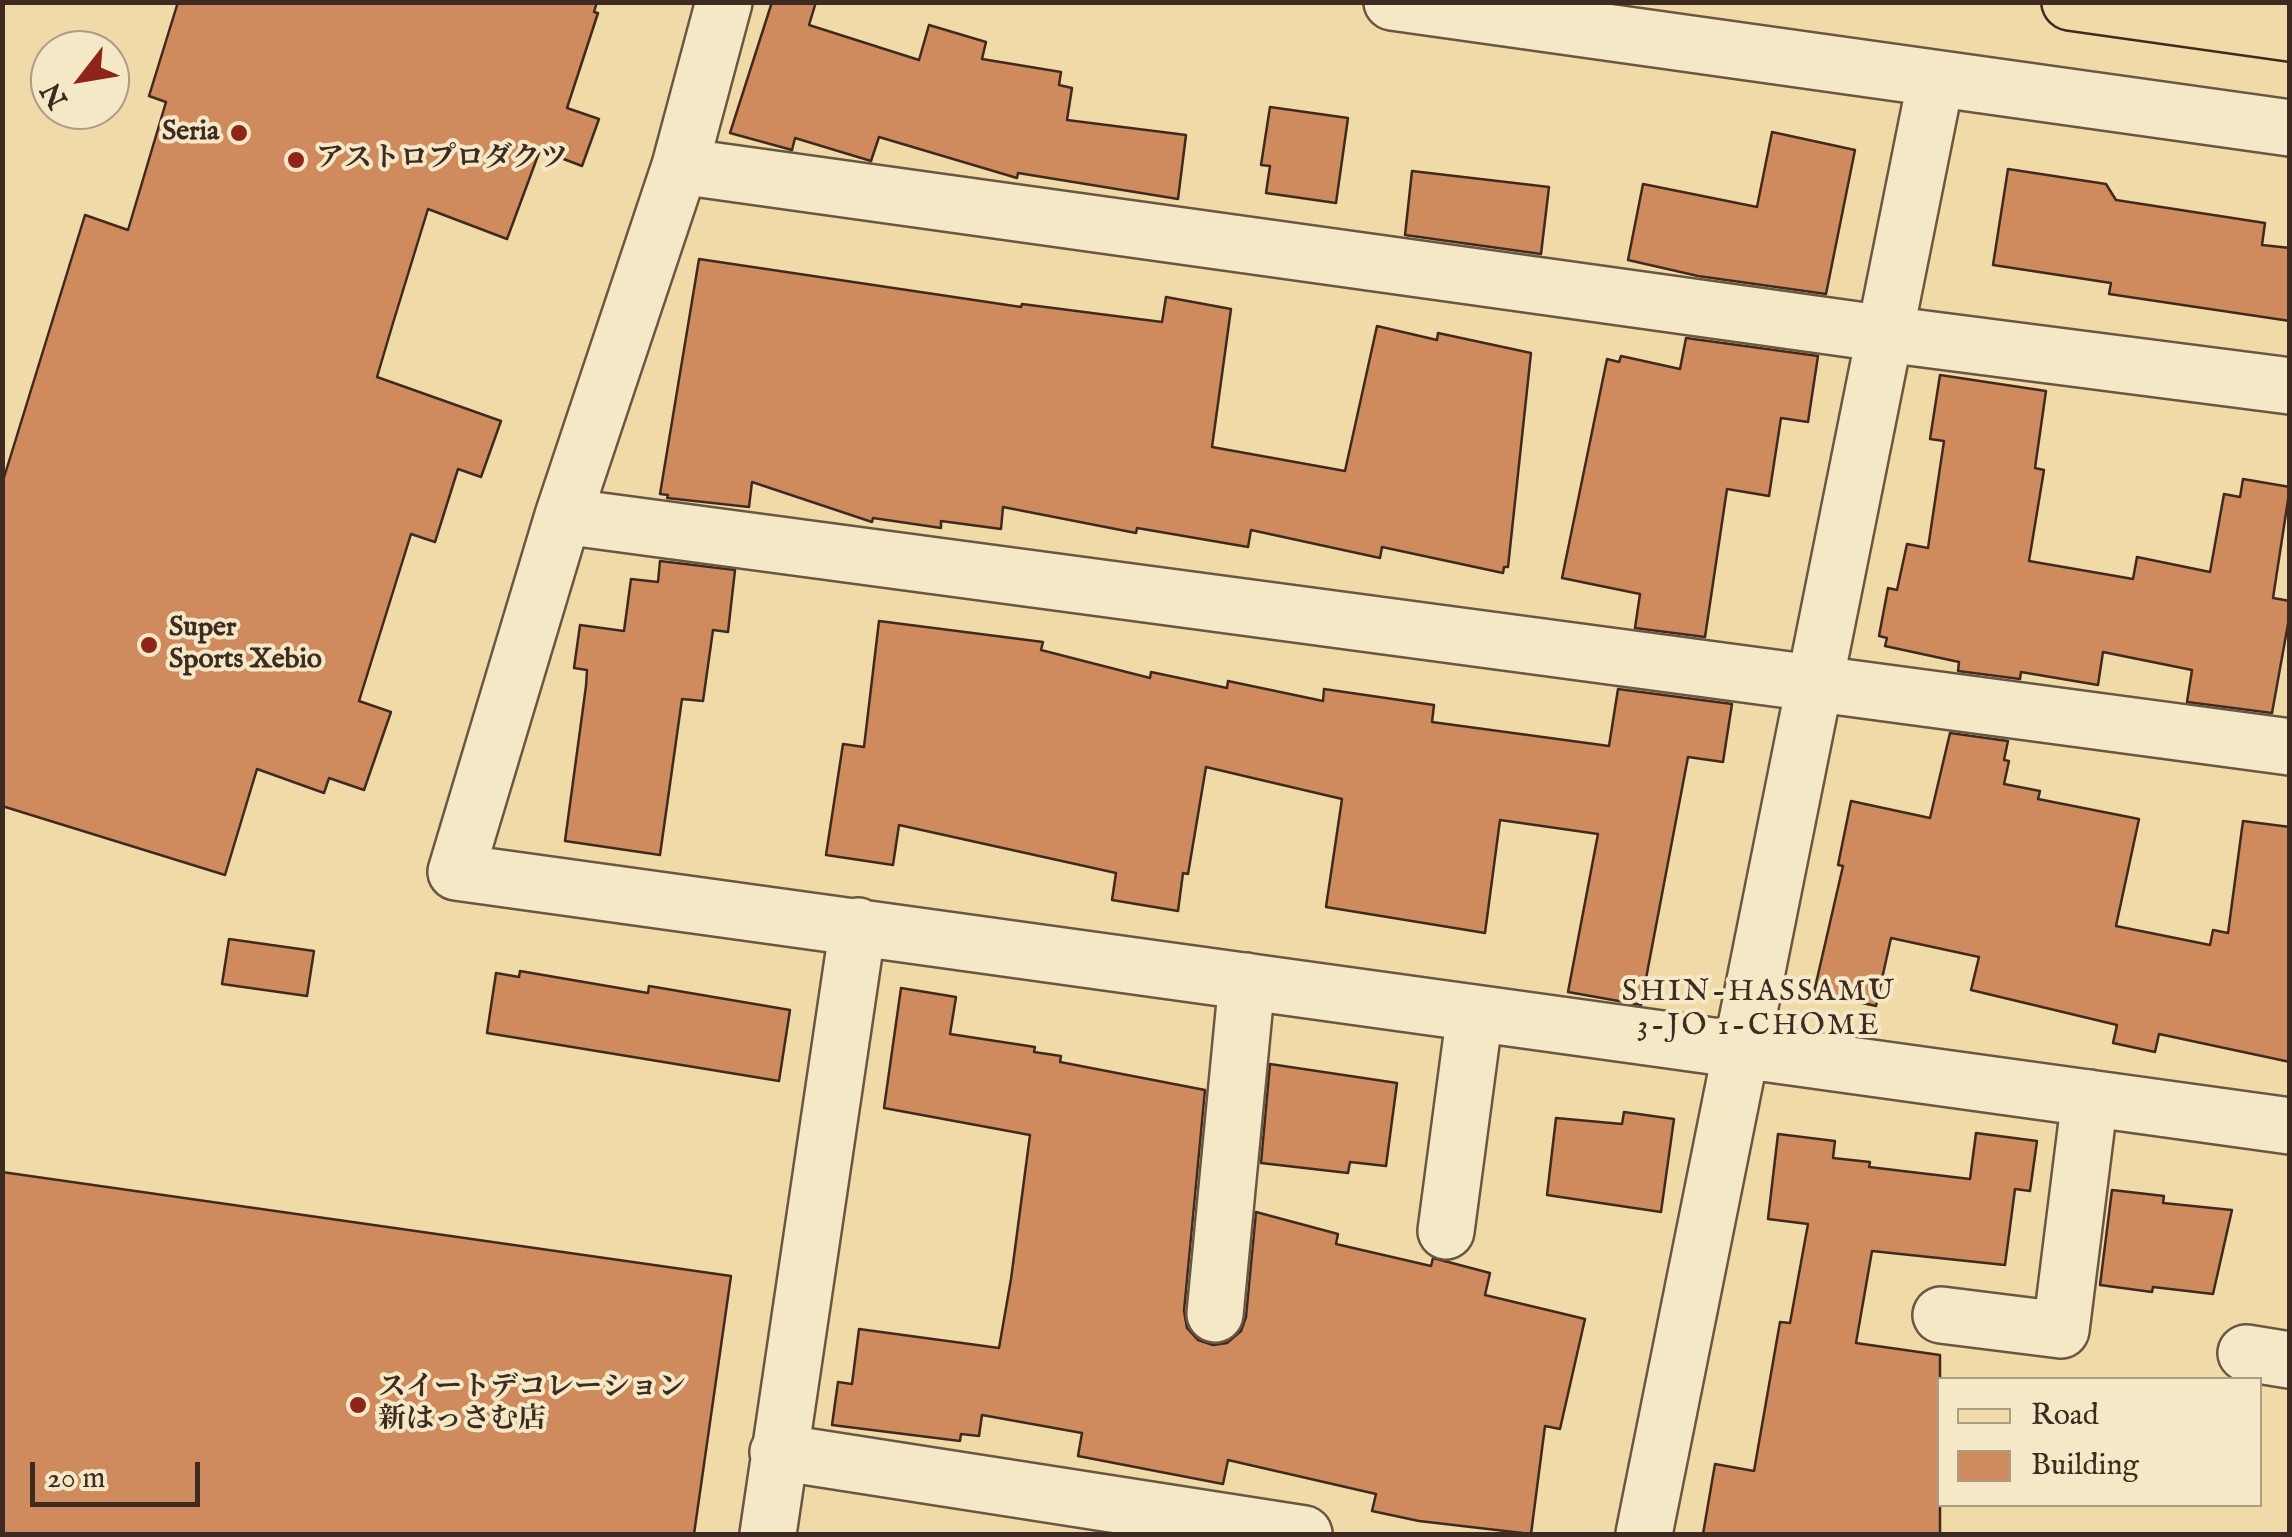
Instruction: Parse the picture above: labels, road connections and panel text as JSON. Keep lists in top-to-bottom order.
{
  "districts": ["SHIN-HASSAMU 3-JO 1-CHOME"],
  "places": [
    "Seria",
    "アストロプロダクツ",
    "Super Sports Xebio",
    "スイートデコレーション 新はっさむ店"
  ],
  "legend": ["Road", "Building"],
  "scale_bar": "20 m",
  "north": "bottom left"
}
